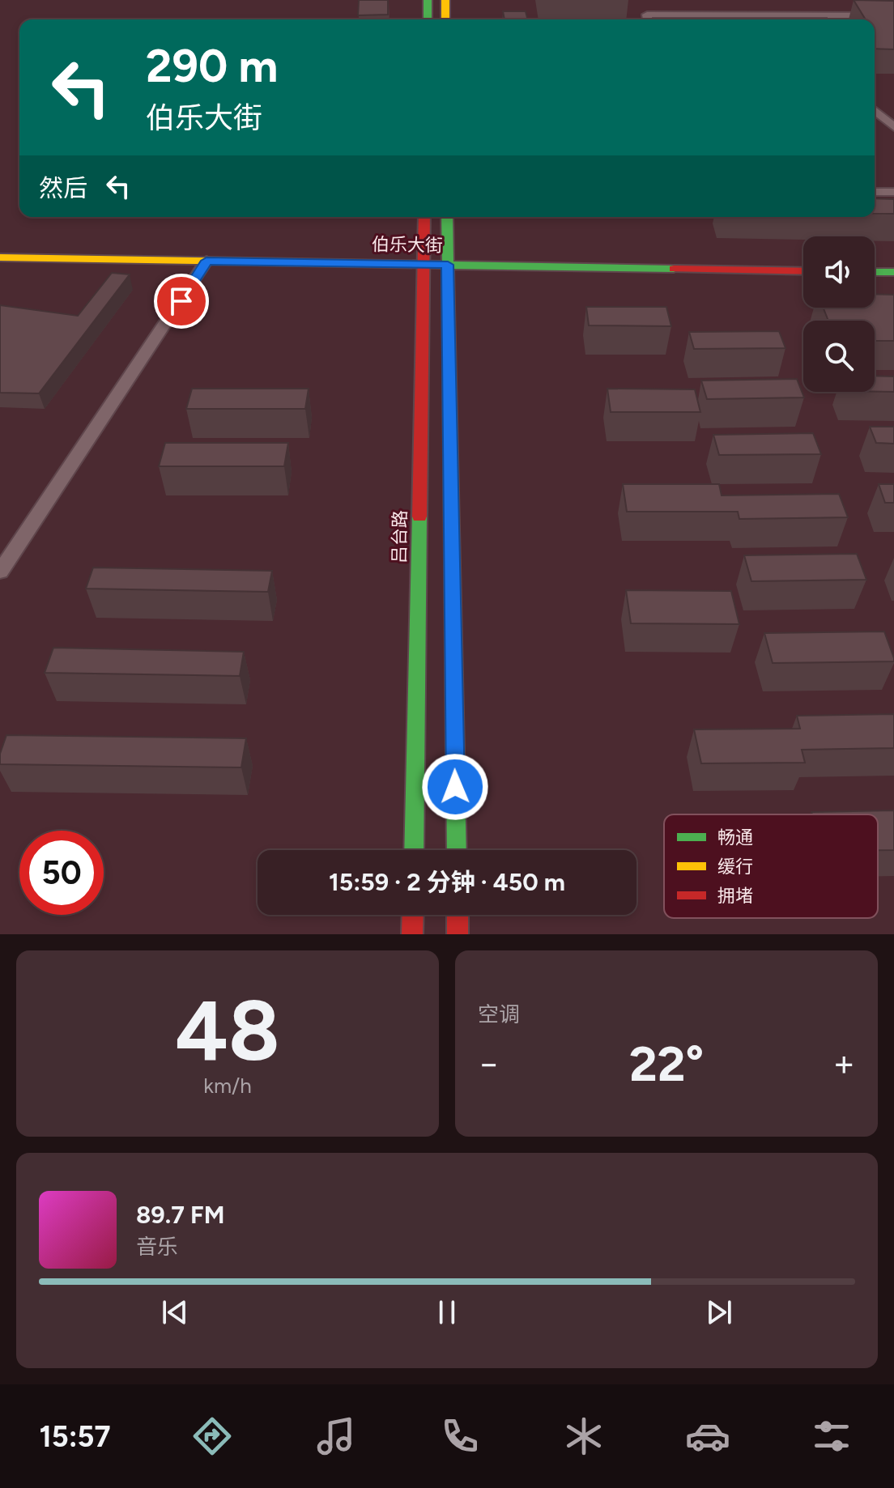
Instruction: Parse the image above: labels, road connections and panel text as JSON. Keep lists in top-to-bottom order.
{
  "streets": {
    "main road": ["伯乐大街", "吕台路"]
  },
  "crossings": [
    ["伯乐大街", "吕台路"]
  ],
  "legend": ["畅通", "缓行", "拥堵"],
  "page": {
    "turn": ["290 m", "伯乐大街"],
    "then": "然后",
    "limit": "50",
    "trip": "15:59 · 2 分钟 · 450 m",
    "tile": [
      ["48", "km/h"],
      "空调"
    ],
    "heat": ["−", "22°", "+"],
    "song": ["89.7 FM", "音乐"],
    "tabs": "15:57"
  }
}
